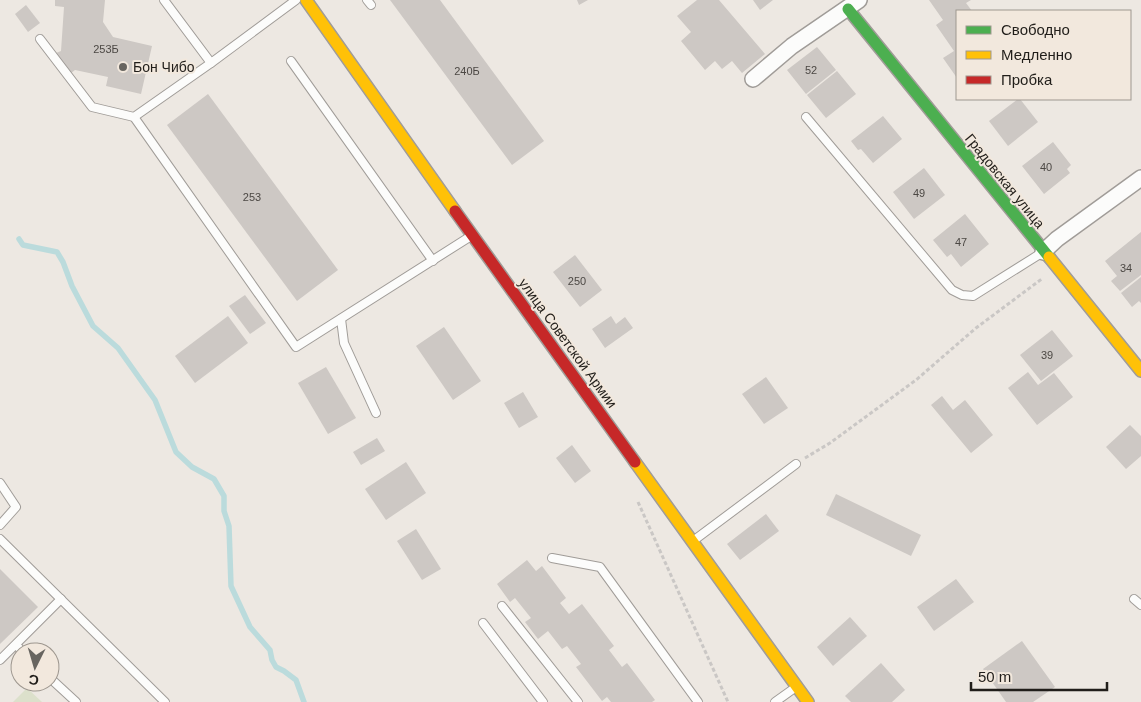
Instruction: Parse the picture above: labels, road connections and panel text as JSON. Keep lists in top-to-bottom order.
{
  "streets": {
    "street": ["Градовская улица", "улица Советской Армии"]
  },
  "places": ["Бон Чибо"],
  "house_numbers": [
    "253Б",
    "52",
    "240Б",
    "40",
    "49",
    "253",
    "47",
    "34",
    "250",
    "39"
  ],
  "legend": ["Свободно", "Медленно", "Пробка"],
  "scale_bar": "50 m",
  "north": "bottom"
}
